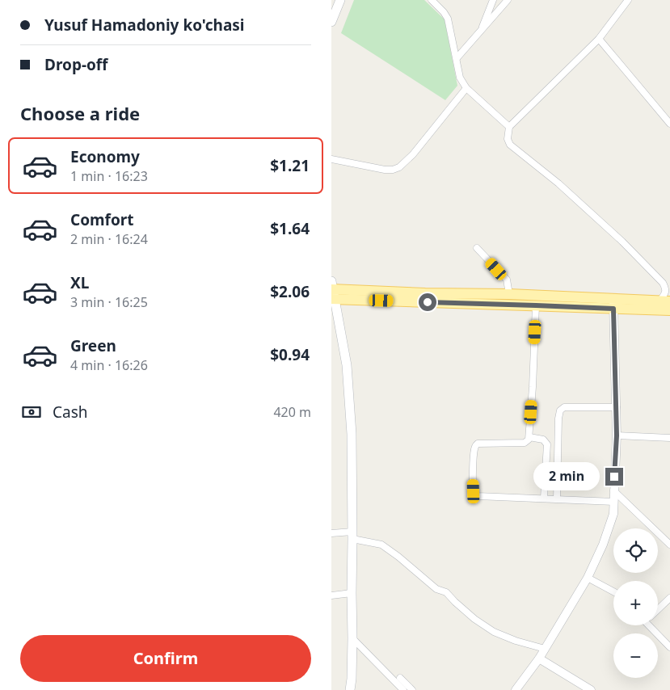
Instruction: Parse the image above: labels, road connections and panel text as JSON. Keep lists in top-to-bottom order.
{
  "page": {
    "banner": ["Yusuf Hamadoniy ko'chasi", "Drop-off"],
    "heading": "Choose a ride",
    "list": [
      {
        "name": "Economy",
        "note": "1 min · 16:23",
        "value": "$1.21"
      },
      {
        "name": "Comfort",
        "note": "2 min · 16:24",
        "value": "$1.64"
      },
      {
        "name": "XL",
        "note": "3 min · 16:25",
        "value": "$2.06"
      },
      {
        "name": "Green",
        "note": "4 min · 16:26",
        "value": "$0.94"
      }
    ],
    "pay": ["Cash", "420 m"],
    "bubble": "2 min",
    "map_buttons": ["+", "−"],
    "buttons": "Confirm"
  }
}
